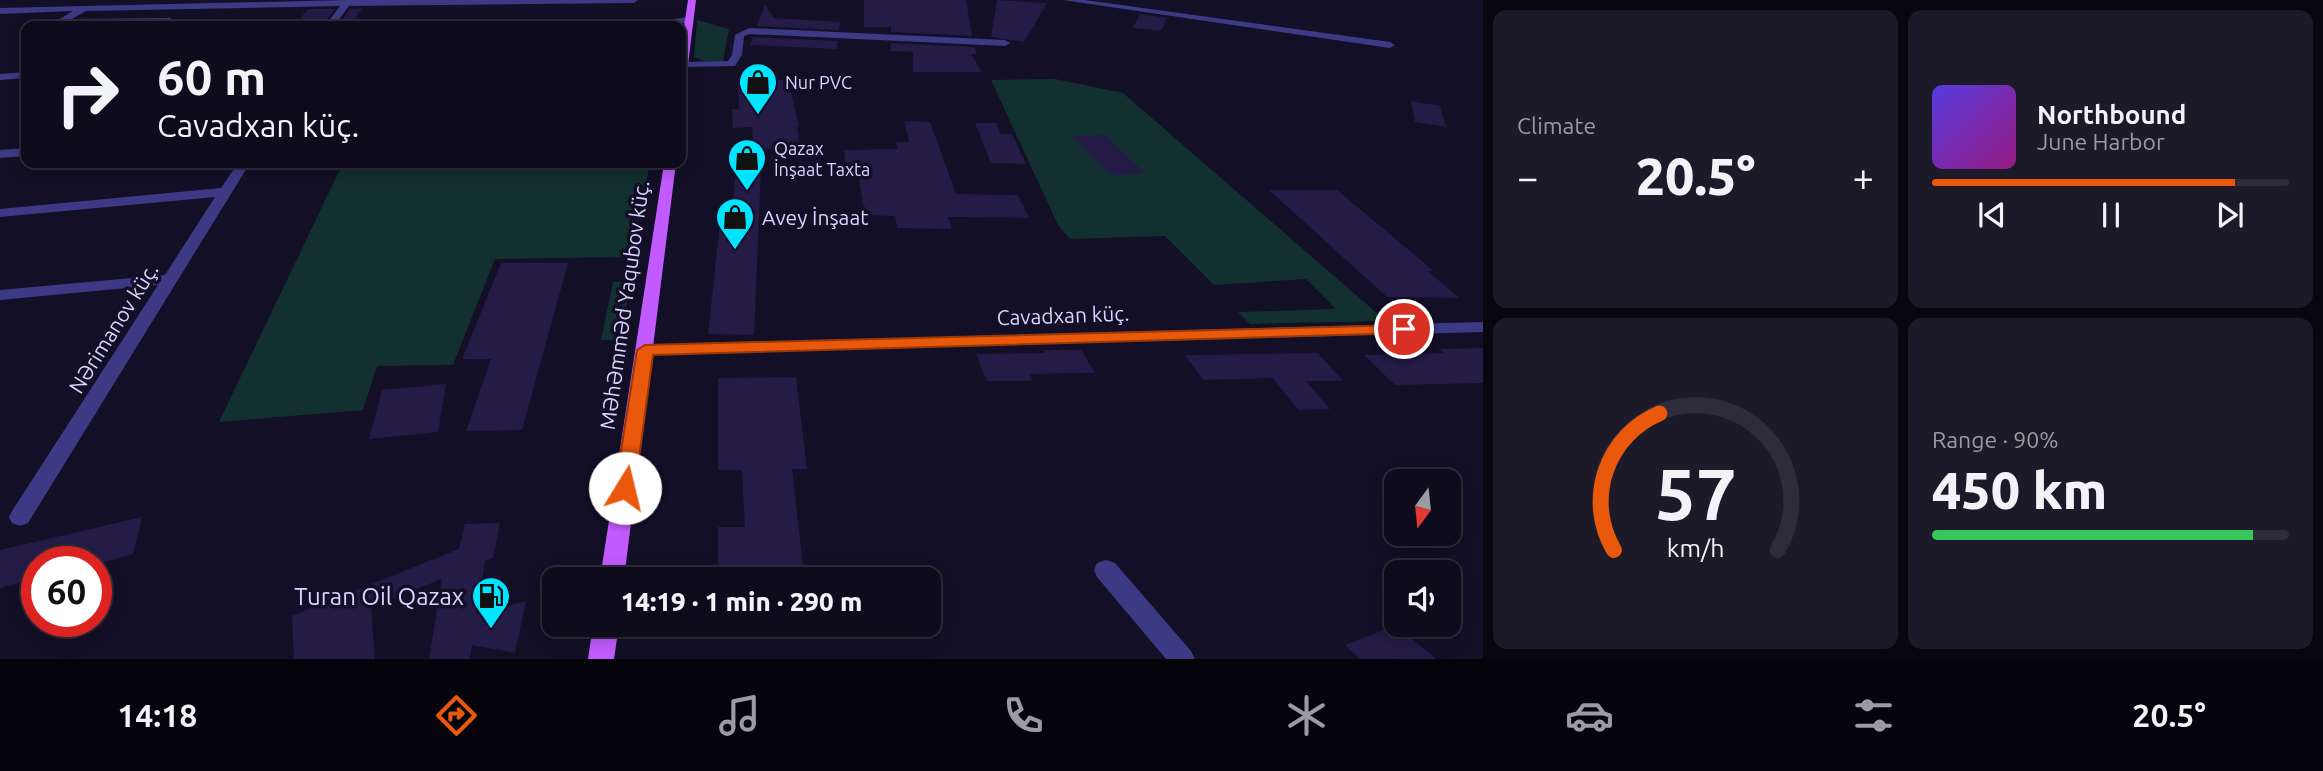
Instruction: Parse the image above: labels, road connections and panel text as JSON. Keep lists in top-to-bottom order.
{
  "streets": {
    "main road": ["Məhəmməd Yaqubov küç."],
    "street": ["Cavadxan küç.", "Nərimanov küç."]
  },
  "crossings": [
    ["Məhəmməd Yaqubov küç.", "Cavadxan küç."]
  ],
  "places": {
    "shop": ["Nur PVC", "Qazax İnşaat Taxta", "Avey İnşaat"],
    "fuel station": ["Turan Oil Qazax"]
  },
  "north": "bottom",
  "page": {
    "tile": [
      "Climate",
      ["Range · 90%", "450 km"]
    ],
    "turn": ["60 m", "Cavadxan küç."],
    "song": ["Northbound", "June Harbor"],
    "heat": ["−", "20.5°", "+"],
    "limit": "60",
    "trip": "14:19 · 1 min · 290 m",
    "tabs": ["14:18", "20.5°"],
    "gauge": ["57", "km/h"]
  }
}
